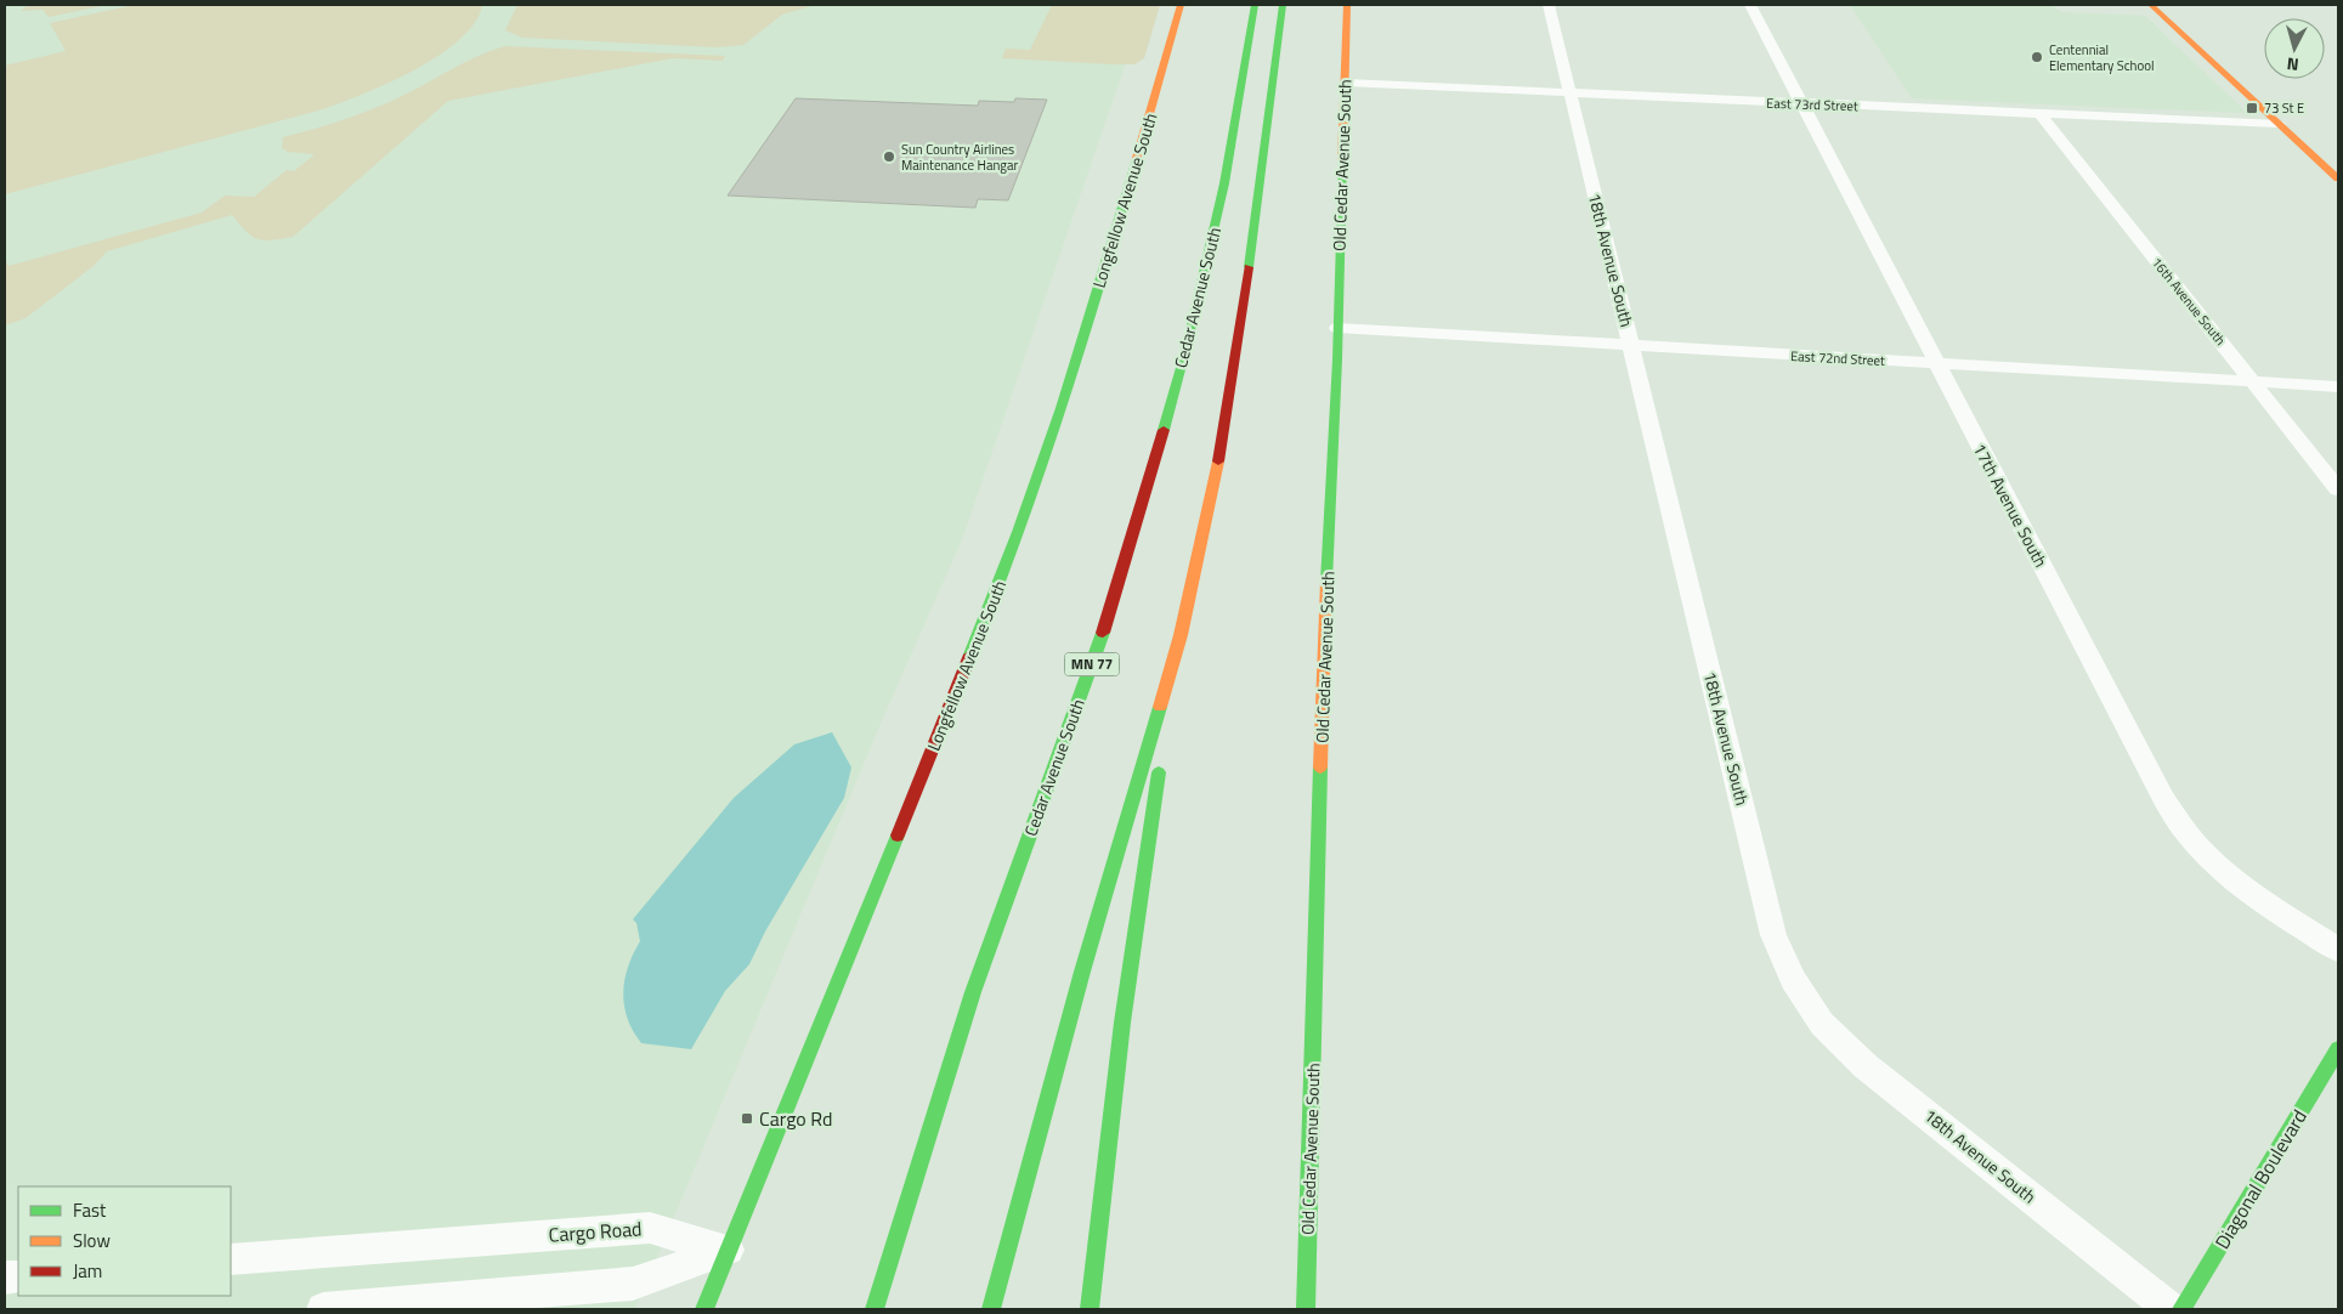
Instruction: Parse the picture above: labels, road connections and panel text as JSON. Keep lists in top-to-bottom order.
{
  "streets": {
    "main road": [
      "Old Cedar Avenue South",
      "Longfellow Avenue South",
      "Cedar Avenue South",
      "MN 77",
      "Diagonal Boulevard"
    ],
    "street": [
      "East 73rd Street",
      "18th Avenue South",
      "16th Avenue South",
      "East 72nd Street",
      "17th Avenue South",
      "Cargo Road"
    ]
  },
  "crossings": [
    ["East 73rd Street", "Old Cedar Avenue South"],
    ["East 73rd Street", "18th Avenue South"],
    ["East 73rd Street", "16th Avenue South"],
    ["East 73rd Street", "17th Avenue South"],
    ["Old Cedar Avenue South", "East 72nd Street"],
    ["Longfellow Avenue South", "Cargo Road"],
    ["18th Avenue South", "East 72nd Street"],
    ["16th Avenue South", "East 72nd Street"],
    ["East 72nd Street", "17th Avenue South"]
  ],
  "places": {
    "other": ["Centennial Elementary School", "Sun Country Airlines Maintenance Hangar"],
    "transit": ["73 St E", "Cargo Rd"]
  },
  "legend": ["Fast", "Slow", "Jam"],
  "north": "bottom"
}
